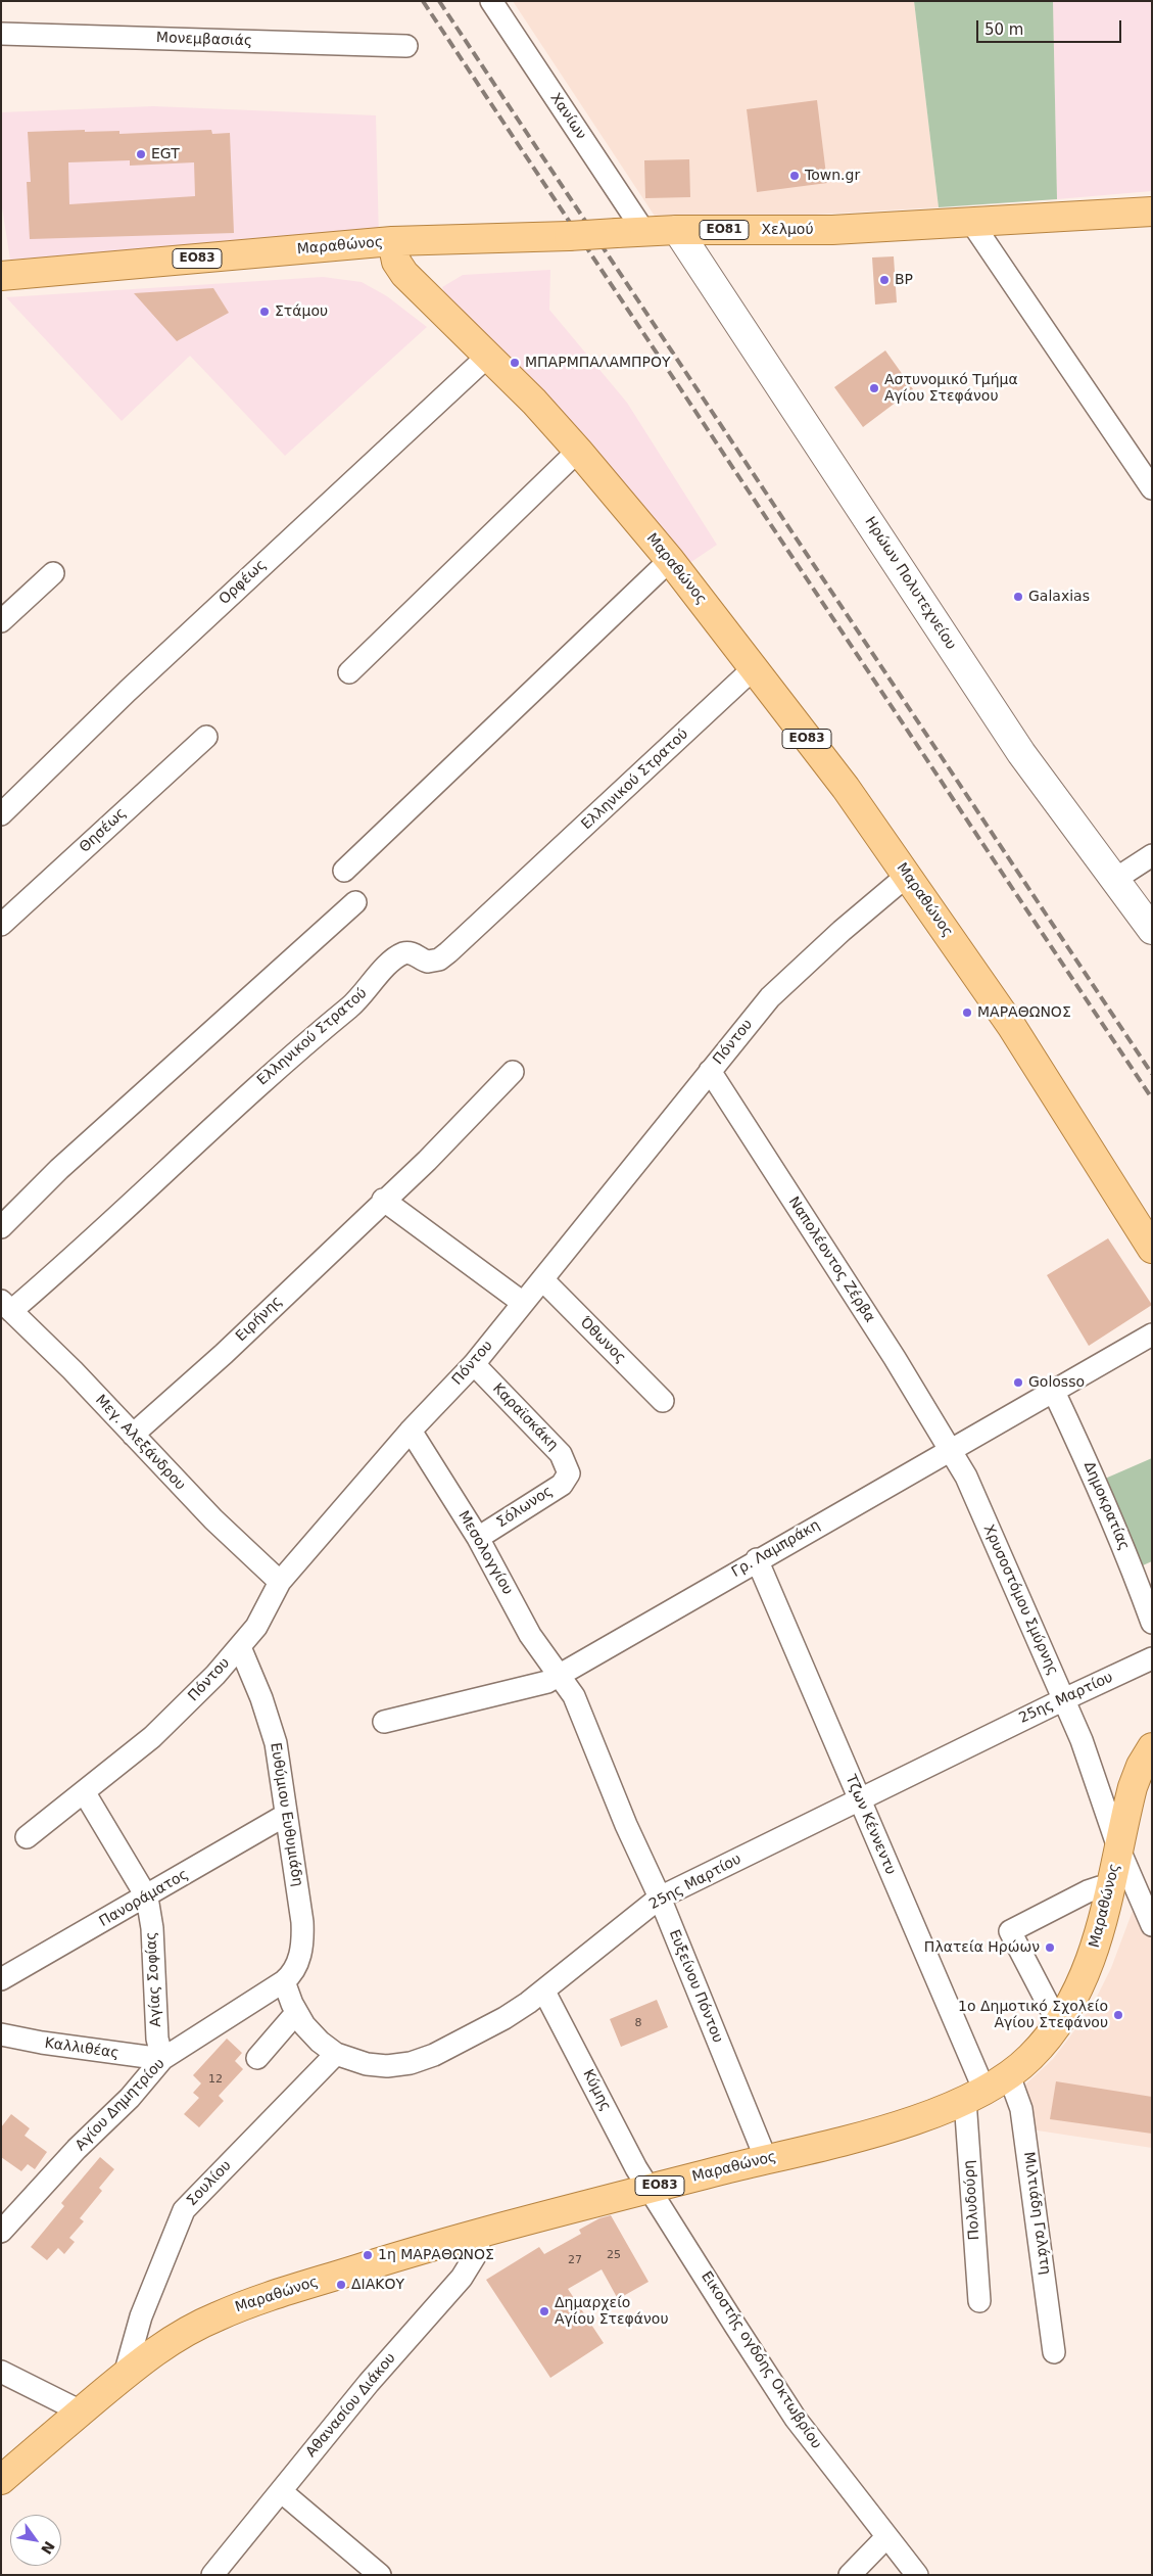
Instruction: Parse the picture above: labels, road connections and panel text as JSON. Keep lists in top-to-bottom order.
{
  "streets": {
    "main road": [
      "ΕΟ81",
      "Χελμού",
      "Μαραθώνος",
      "ΕΟ83"
    ],
    "street": [
      "Μονεμβασιάς",
      "Χανίων",
      "Ορφέως",
      "Ηρώων Πολυτεχνείου",
      "Ελληνικού Στρατού",
      "Θησέως",
      "Πόντου",
      "Ναπολέοντος Ζέρβα",
      "Ειρήνης",
      "Όθωνος",
      "Καραϊσκάκη",
      "Μεγ. Αλεξάνδρου",
      "Δημοκρατίας",
      "Σόλωνος",
      "Γρ. Λαμπράκη",
      "Μεσολογγίου",
      "Χρυσοστόμου Σμύρνης",
      "25ης Μαρτίου",
      "Ευθύμιου Ευθυμιάδη",
      "Τζων Κέννεντυ",
      "Πανοράματος",
      "Αγίας Σοφίας",
      "Ευξείνου Πόντου",
      "Καλλιθέας",
      "Κύμης",
      "Αγίου Δημητρίου",
      "Σουλίου",
      "Πολυδούρη",
      "Μιλτιάδη Γαλάτη",
      "Εικοστής ογδόης Οκτωβρίου",
      "Αθανασίου Διάκου"
    ]
  },
  "crossings": [
    ["Χανίων", "Χελμού"],
    ["Χελμού", "Μαραθώνος"],
    ["Χελμού", "Ηρώων Πολυτεχνείου"],
    ["Μαραθώνος", "Ορφέως"],
    ["Μαραθώνος", "Ελληνικού Στρατού"],
    ["Μαραθώνος", "Πόντου"],
    ["Μαραθώνος", "Χρυσοστόμου Σμύρνης"],
    ["Μαραθώνος", "Τζων Κέννεντυ"],
    ["Μαραθώνος", "Ευξείνου Πόντου"],
    ["Μαραθώνος", "Κύμης"],
    ["Μαραθώνος", "Σουλίου"],
    ["Μαραθώνος", "Πολυδούρη"],
    ["Μαραθώνος", "Μιλτιάδη Γαλάτη"],
    ["Μαραθώνος", "Εικοστής ογδόης Οκτωβρίου"],
    ["Μαραθώνος", "Αθανασίου Διάκου"],
    ["Ελληνικού Στρατού", "Μεγ. Αλεξάνδρου"],
    ["Πόντου", "Ναπολέοντος Ζέρβα"],
    ["Πόντου", "Όθωνος"],
    ["Πόντου", "Καραϊσκάκη"],
    ["Πόντου", "Μεγ. Αλεξάνδρου"],
    ["Πόντου", "Μεσολογγίου"],
    ["Πόντου", "Ευθύμιου Ευθυμιάδη"],
    ["Πόντου", "Αγίας Σοφίας"],
    ["Ναπολέοντος Ζέρβα", "Γρ. Λαμπράκη"],
    ["Ναπολέοντος Ζέρβα", "Χρυσοστόμου Σμύρνης"],
    ["Ειρήνης", "Μεγ. Αλεξάνδρου"],
    ["Καραϊσκάκη", "Σόλωνος"],
    ["Δημοκρατίας", "Γρ. Λαμπράκη"],
    ["Σόλωνος", "Μεσολογγίου"],
    ["Γρ. Λαμπράκη", "Μεσολογγίου"],
    ["Γρ. Λαμπράκη", "Χρυσοστόμου Σμύρνης"],
    ["Γρ. Λαμπράκη", "Τζων Κέννεντυ"],
    ["Γρ. Λαμπράκη", "Ευξείνου Πόντου"],
    ["Μεσολογγίου", "Ευξείνου Πόντου"],
    ["Χρυσοστόμου Σμύρνης", "25ης Μαρτίου"],
    ["25ης Μαρτίου", "Ευθύμιου Ευθυμιάδη"],
    ["25ης Μαρτίου", "Τζων Κέννεντυ"],
    ["25ης Μαρτίου", "Ευξείνου Πόντου"],
    ["25ης Μαρτίου", "Κύμης"],
    ["25ης Μαρτίου", "Αγίου Δημητρίου"],
    ["25ης Μαρτίου", "Σουλίου"],
    ["Ευθύμιου Ευθυμιάδη", "Πανοράματος"],
    ["Ευθύμιου Ευθυμιάδη", "Αγίου Δημητρίου"],
    ["Τζων Κέννεντυ", "Πολυδούρη"],
    ["Πανοράματος", "Αγίας Σοφίας"],
    ["Αγίας Σοφίας", "Καλλιθέας"],
    ["Αγίας Σοφίας", "Αγίου Δημητρίου"],
    ["Καλλιθέας", "Αγίου Δημητρίου"],
    ["Κύμης", "Εικοστής ογδόης Οκτωβρίου"]
  ],
  "places": [
    "EGT",
    "Town.gr",
    "BP",
    "Στάμου",
    "ΜΠΑΡΜΠΑΛΑΜΠΡΟΥ",
    "Αστυνομικό Τμήμα Αγίου Στεφάνου",
    "Galaxias",
    "ΜΑΡΑΘΩΝΟΣ",
    "Golosso",
    "Πλατεία Ηρώων",
    "1ο Δημοτικό Σχολείο Αγίου Στεφάνου",
    "1η ΜΑΡΑΘΩΝΟΣ",
    "ΔΙΑΚΟΥ",
    "Δημαρχείο Αγίου Στεφάνου"
  ],
  "house_numbers": [
    "8",
    "12",
    "25",
    "27"
  ],
  "scale_bar": "50 m",
  "north": "bottom right"
}
